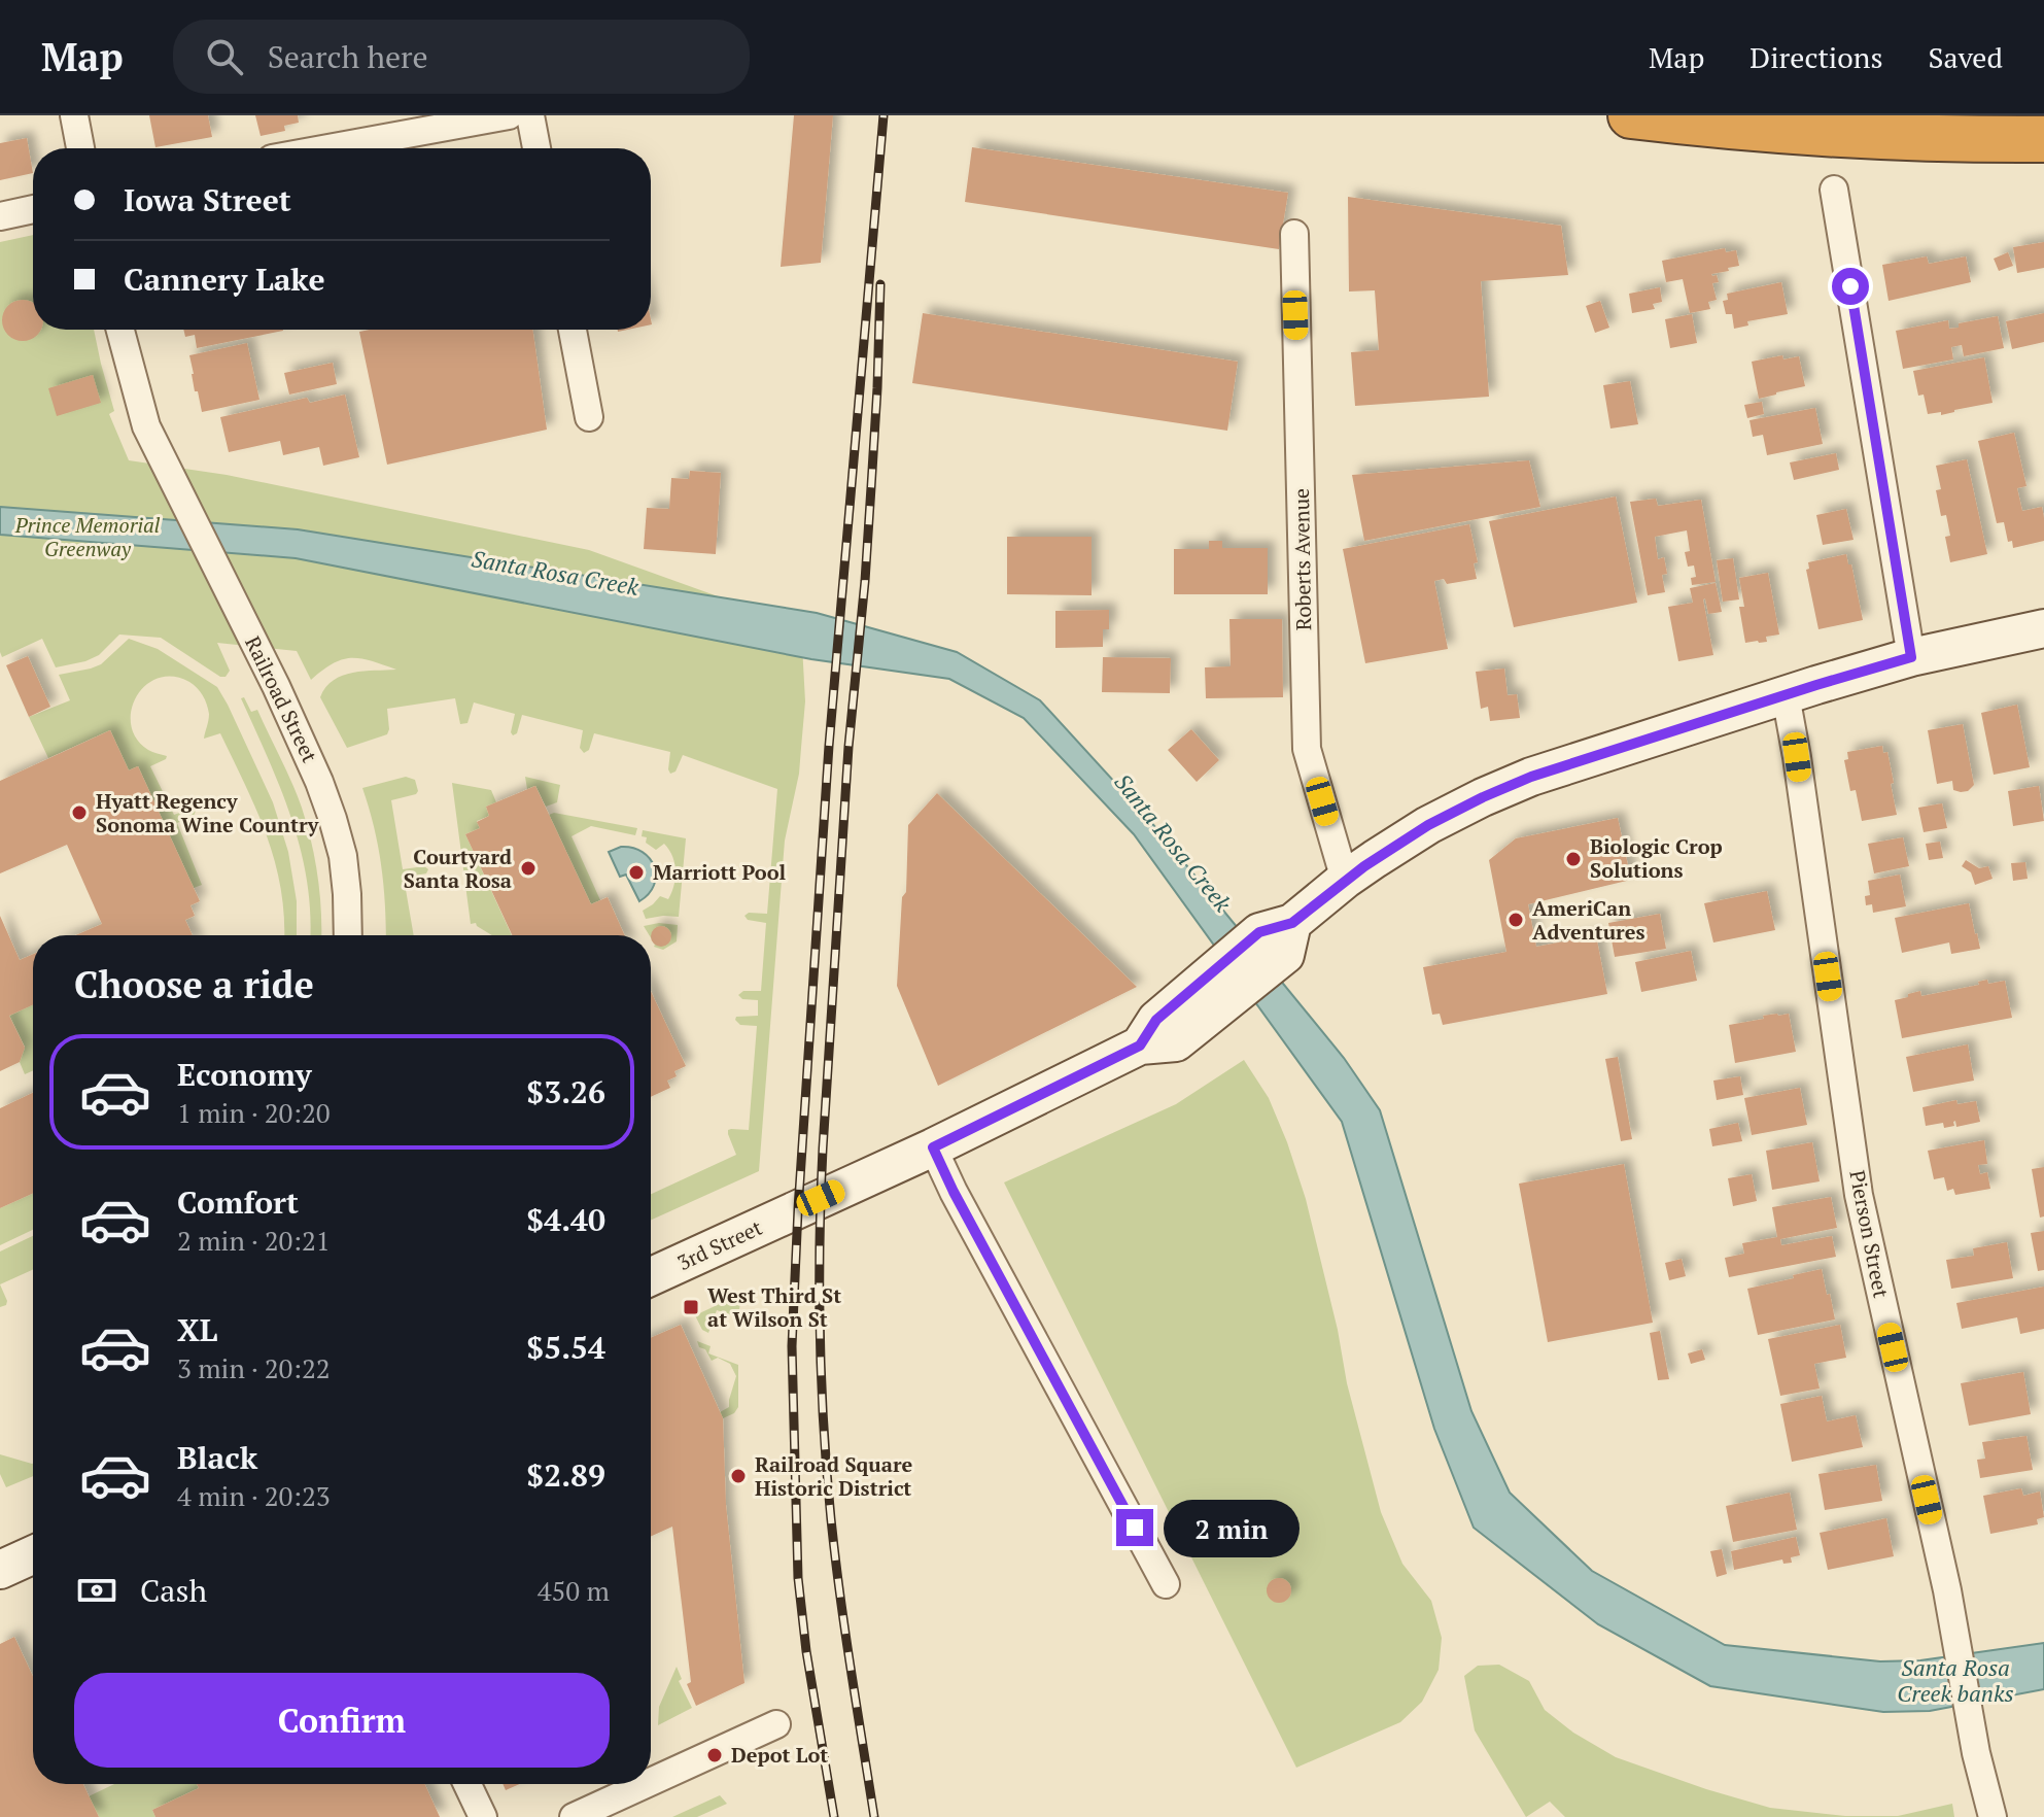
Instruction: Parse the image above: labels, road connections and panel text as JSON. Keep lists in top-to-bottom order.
{
  "streets": {
    "main road": ["3rd Street"],
    "street": ["Roberts Avenue", "Railroad Street", "Pierson Street"]
  },
  "crossings": [
    ["Roberts Avenue", "3rd Street"]
  ],
  "water": ["Santa Rosa Creek", "Santa Rosa Creek banks"],
  "parks": ["Prince Memorial Greenway"],
  "places": {
    "other": [
      "Hyatt Regency Sonoma Wine Country",
      "Biologic Crop Solutions",
      "Courtyard Santa Rosa",
      "Marriott Pool",
      "AmeriCan Adventures",
      "Railroad Square Historic District",
      "Depot Lot"
    ],
    "transit": ["West Third St at Wilson St"]
  },
  "page": {
    "header": "Map",
    "search": "Search here",
    "nav": ["Map", "Directions", "Saved"],
    "banner": ["Iowa Street", "Cannery Lake"],
    "heading": "Choose a ride",
    "list": [
      {
        "name": "Economy",
        "note": "1 min · 20:20",
        "value": "$3.26"
      },
      {
        "name": "Comfort",
        "note": "2 min · 20:21",
        "value": "$4.40"
      },
      {
        "name": "XL",
        "note": "3 min · 20:22",
        "value": "$5.54"
      },
      {
        "name": "Black",
        "note": "4 min · 20:23",
        "value": "$2.89"
      }
    ],
    "bubble": "2 min",
    "pay": ["Cash", "450 m"],
    "buttons": "Confirm"
  }
}
